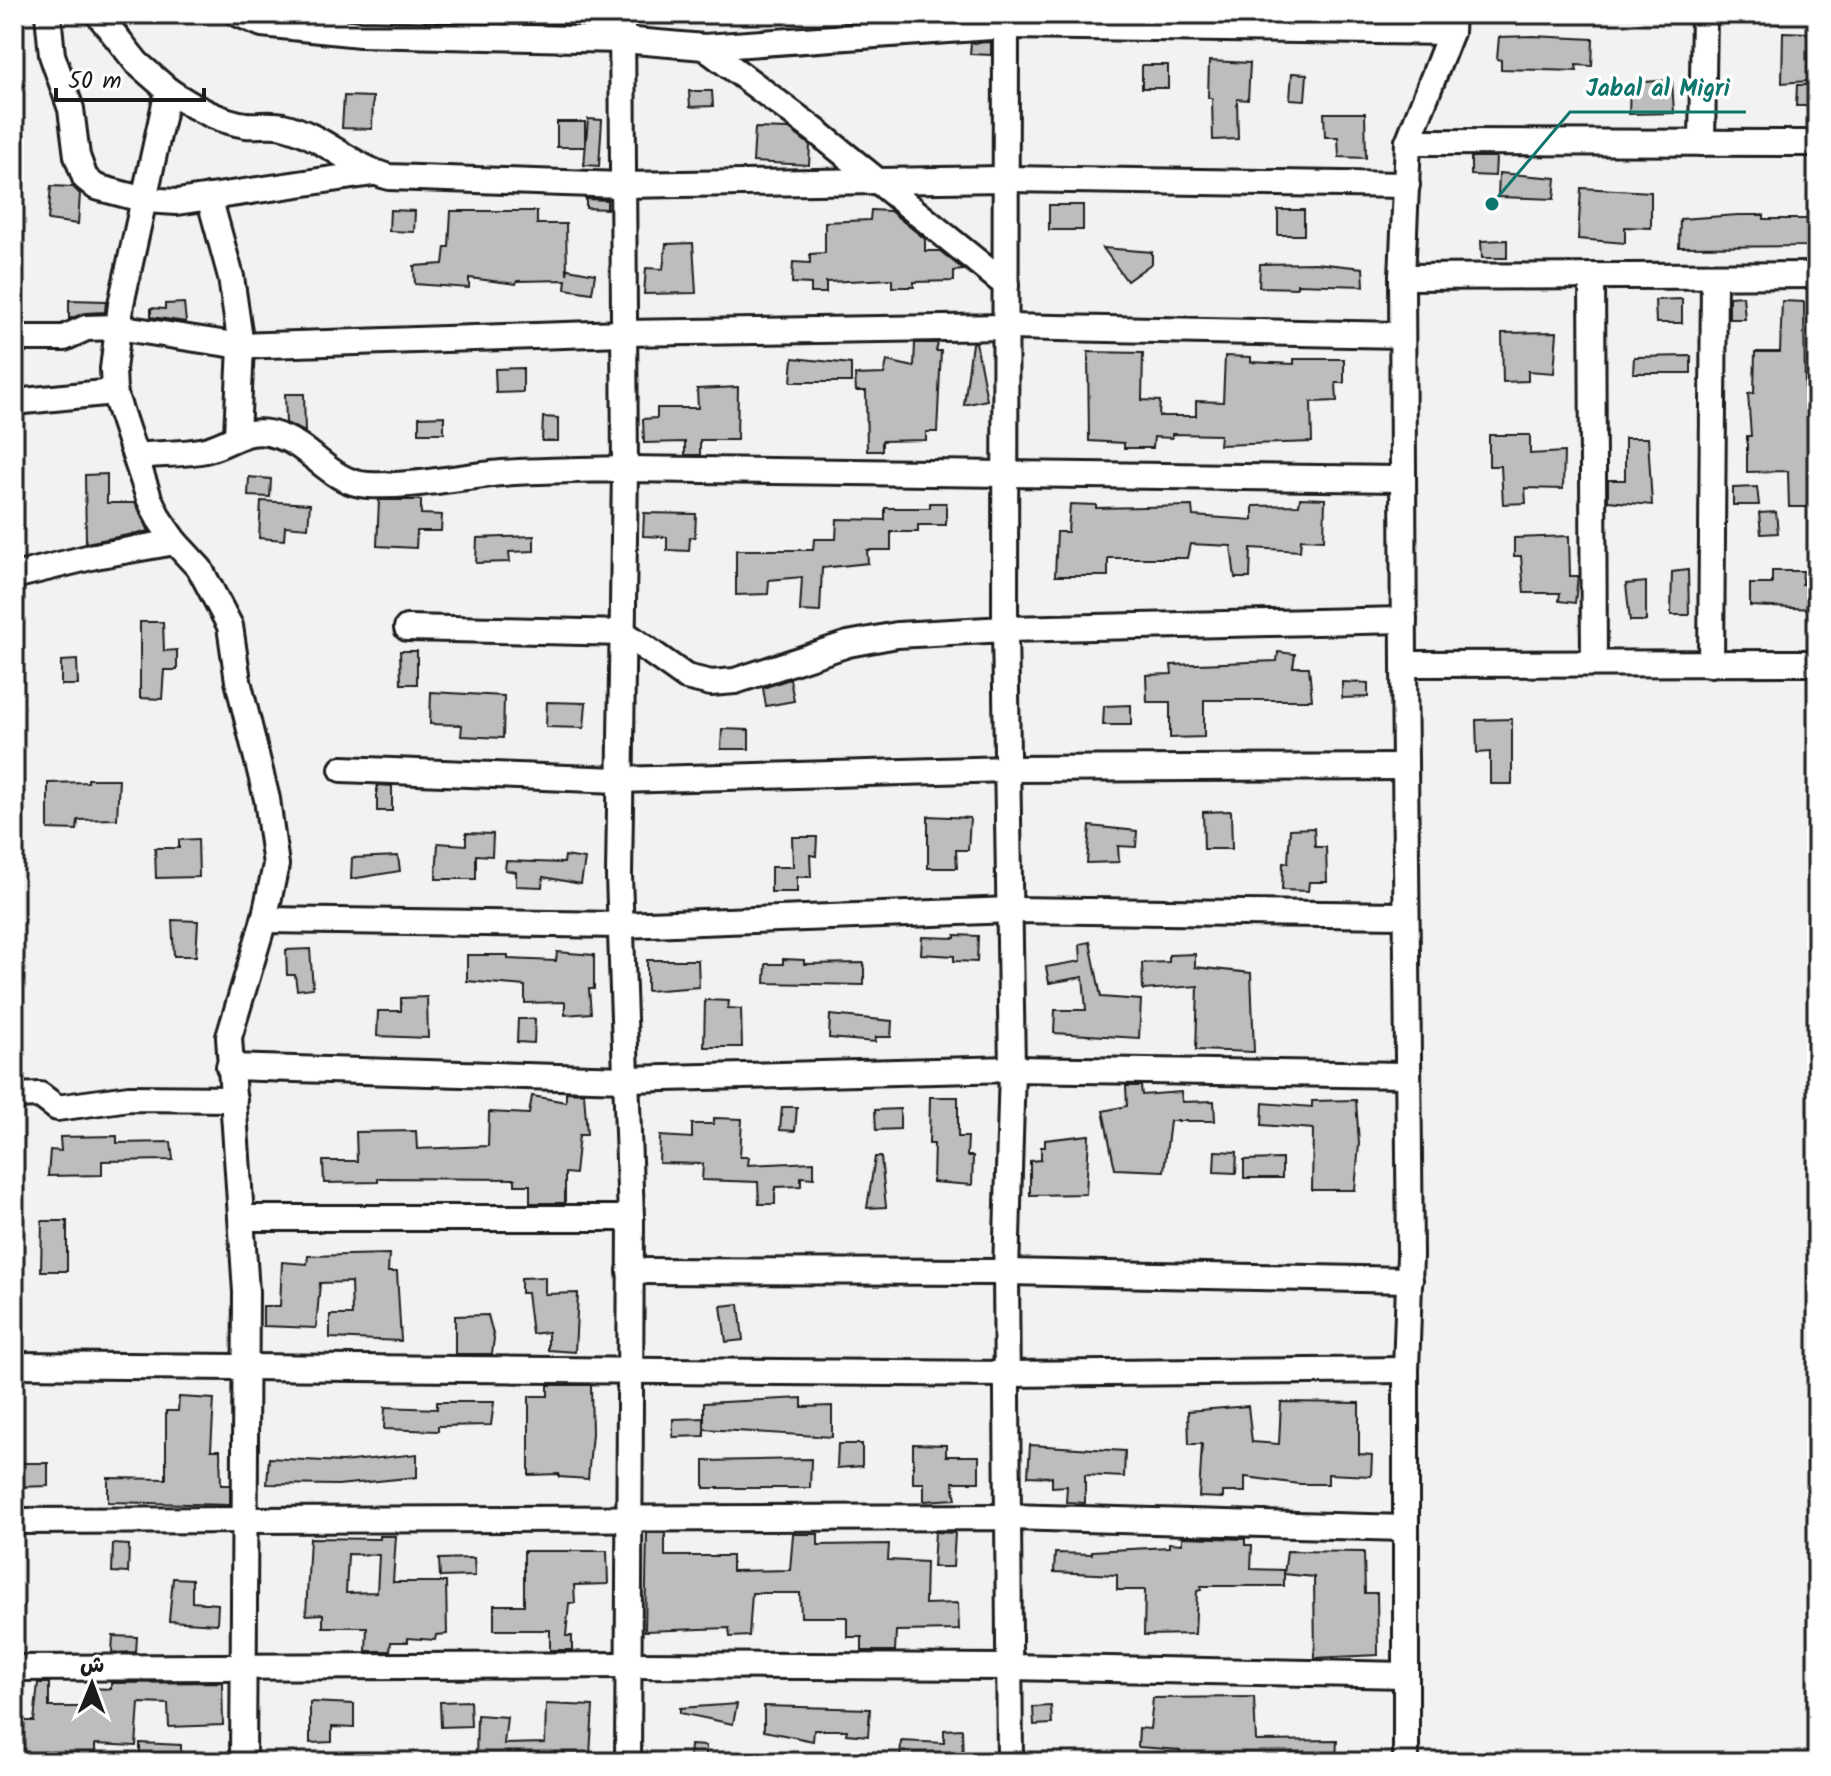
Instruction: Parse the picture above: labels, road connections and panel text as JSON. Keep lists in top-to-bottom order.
{
  "places": ["Jabal al Migri"],
  "scale_bar": "50 m",
  "north": "top"
}
